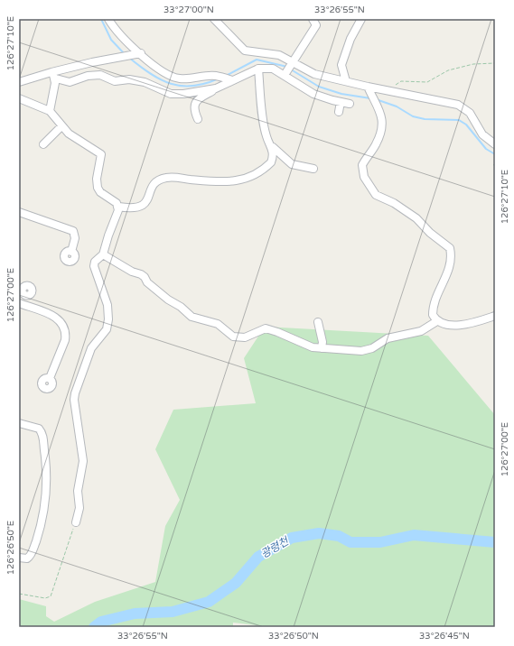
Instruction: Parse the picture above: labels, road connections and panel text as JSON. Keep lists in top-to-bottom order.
{
  "water": ["광령천"],
  "coordinates": [
    "33°27'00\"N",
    "33°26'55\"N",
    "126°27'10\"E",
    "126°27'00\"E",
    "126°26'50\"E",
    "33°26'50\"N",
    "33°26'45\"N"
  ]
}
